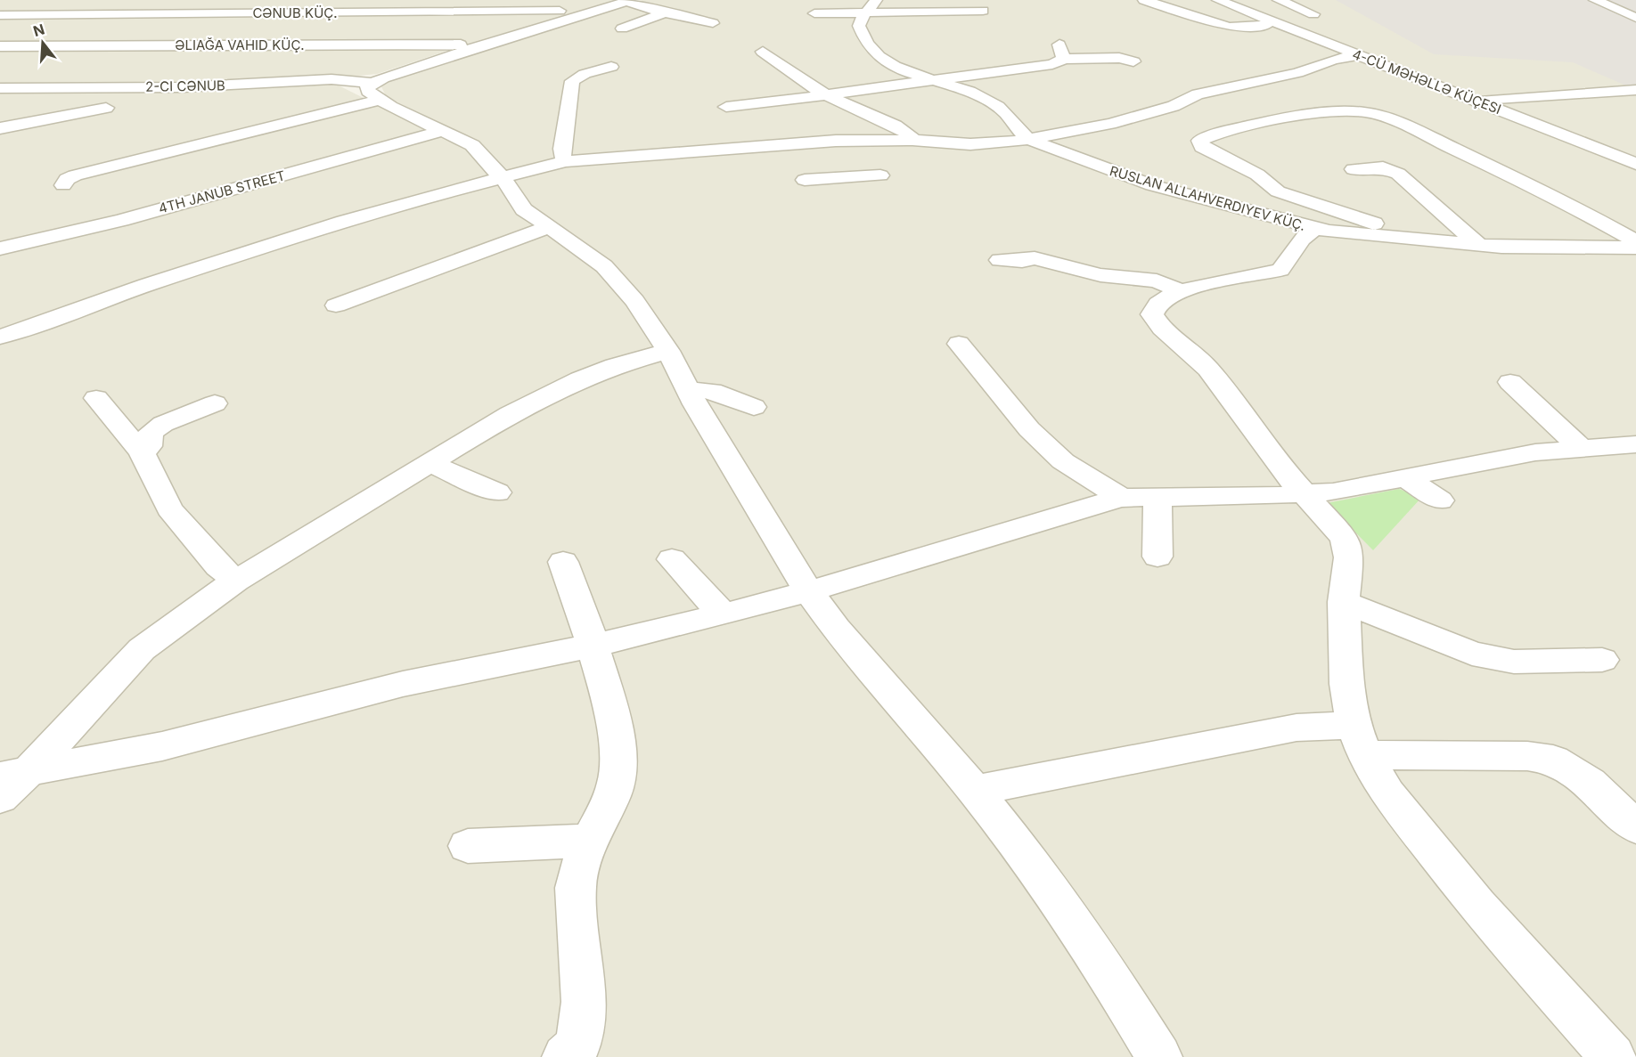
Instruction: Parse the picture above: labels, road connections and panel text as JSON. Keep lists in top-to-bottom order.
{
  "streets": {
    "street": [
      "CƏNUB KÜÇ.",
      "ƏLIAĞA VAHID KÜÇ.",
      "4-CÜ MƏHƏLLƏ KÜÇESI",
      "2-CI CƏNUB",
      "4TH JANUB STREET",
      "RUSLAN ALLAHVERDIYEV KÜÇ."
    ]
  },
  "north": "top"
}
